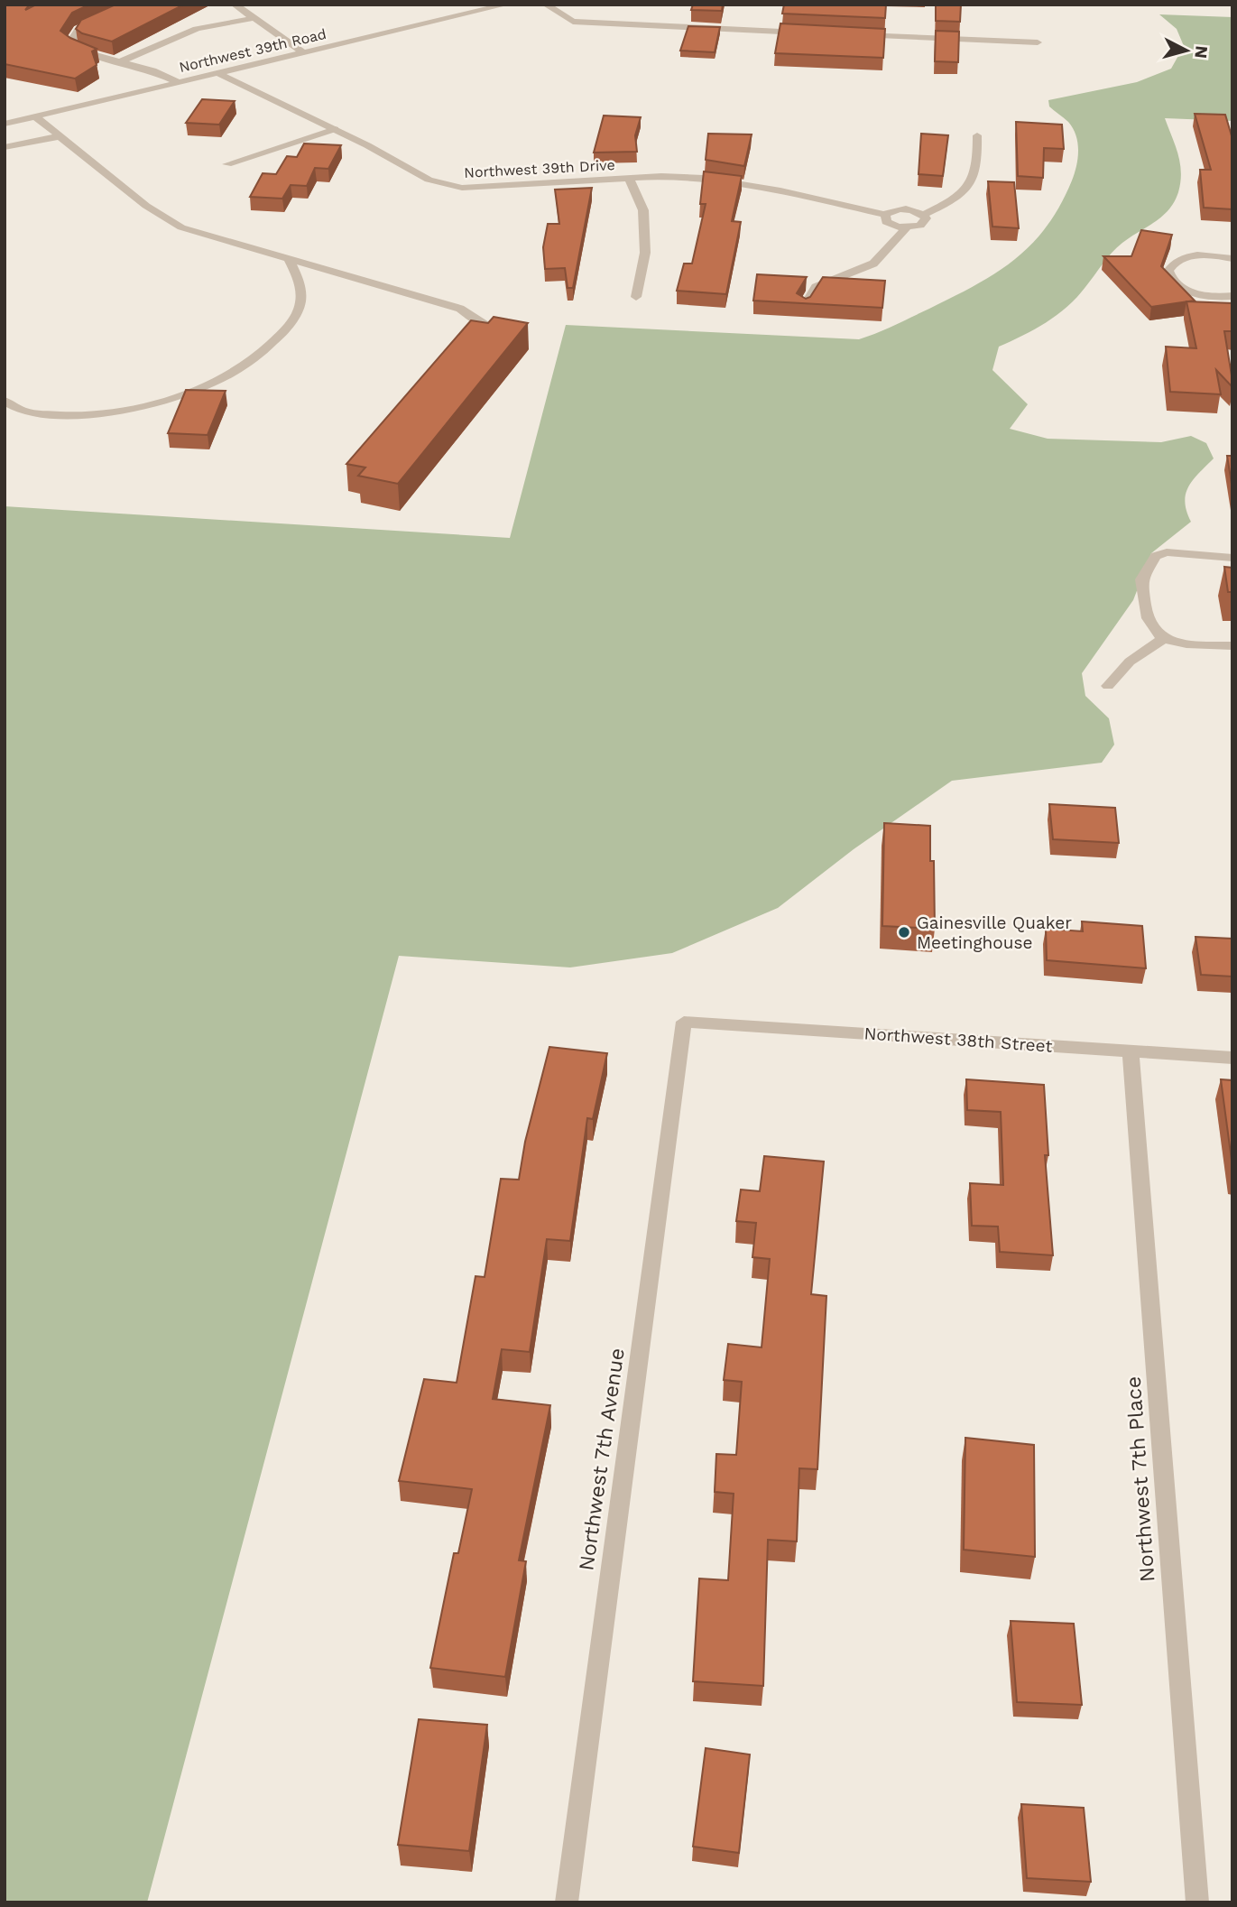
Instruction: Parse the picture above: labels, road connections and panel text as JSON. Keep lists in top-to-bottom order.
{
  "streets": {
    "street": [
      "Northwest 39th Road",
      "Northwest 39th Drive",
      "Northwest 38th Street",
      "Northwest 7th Avenue",
      "Northwest 7th Place"
    ]
  },
  "crossings": [
    ["Northwest 39th Road", "Northwest 39th Drive"],
    ["Northwest 38th Street", "Northwest 7th Avenue"],
    ["Northwest 38th Street", "Northwest 7th Place"]
  ],
  "places": ["Gainesville Quaker Meetinghouse"],
  "north": "right"
}
